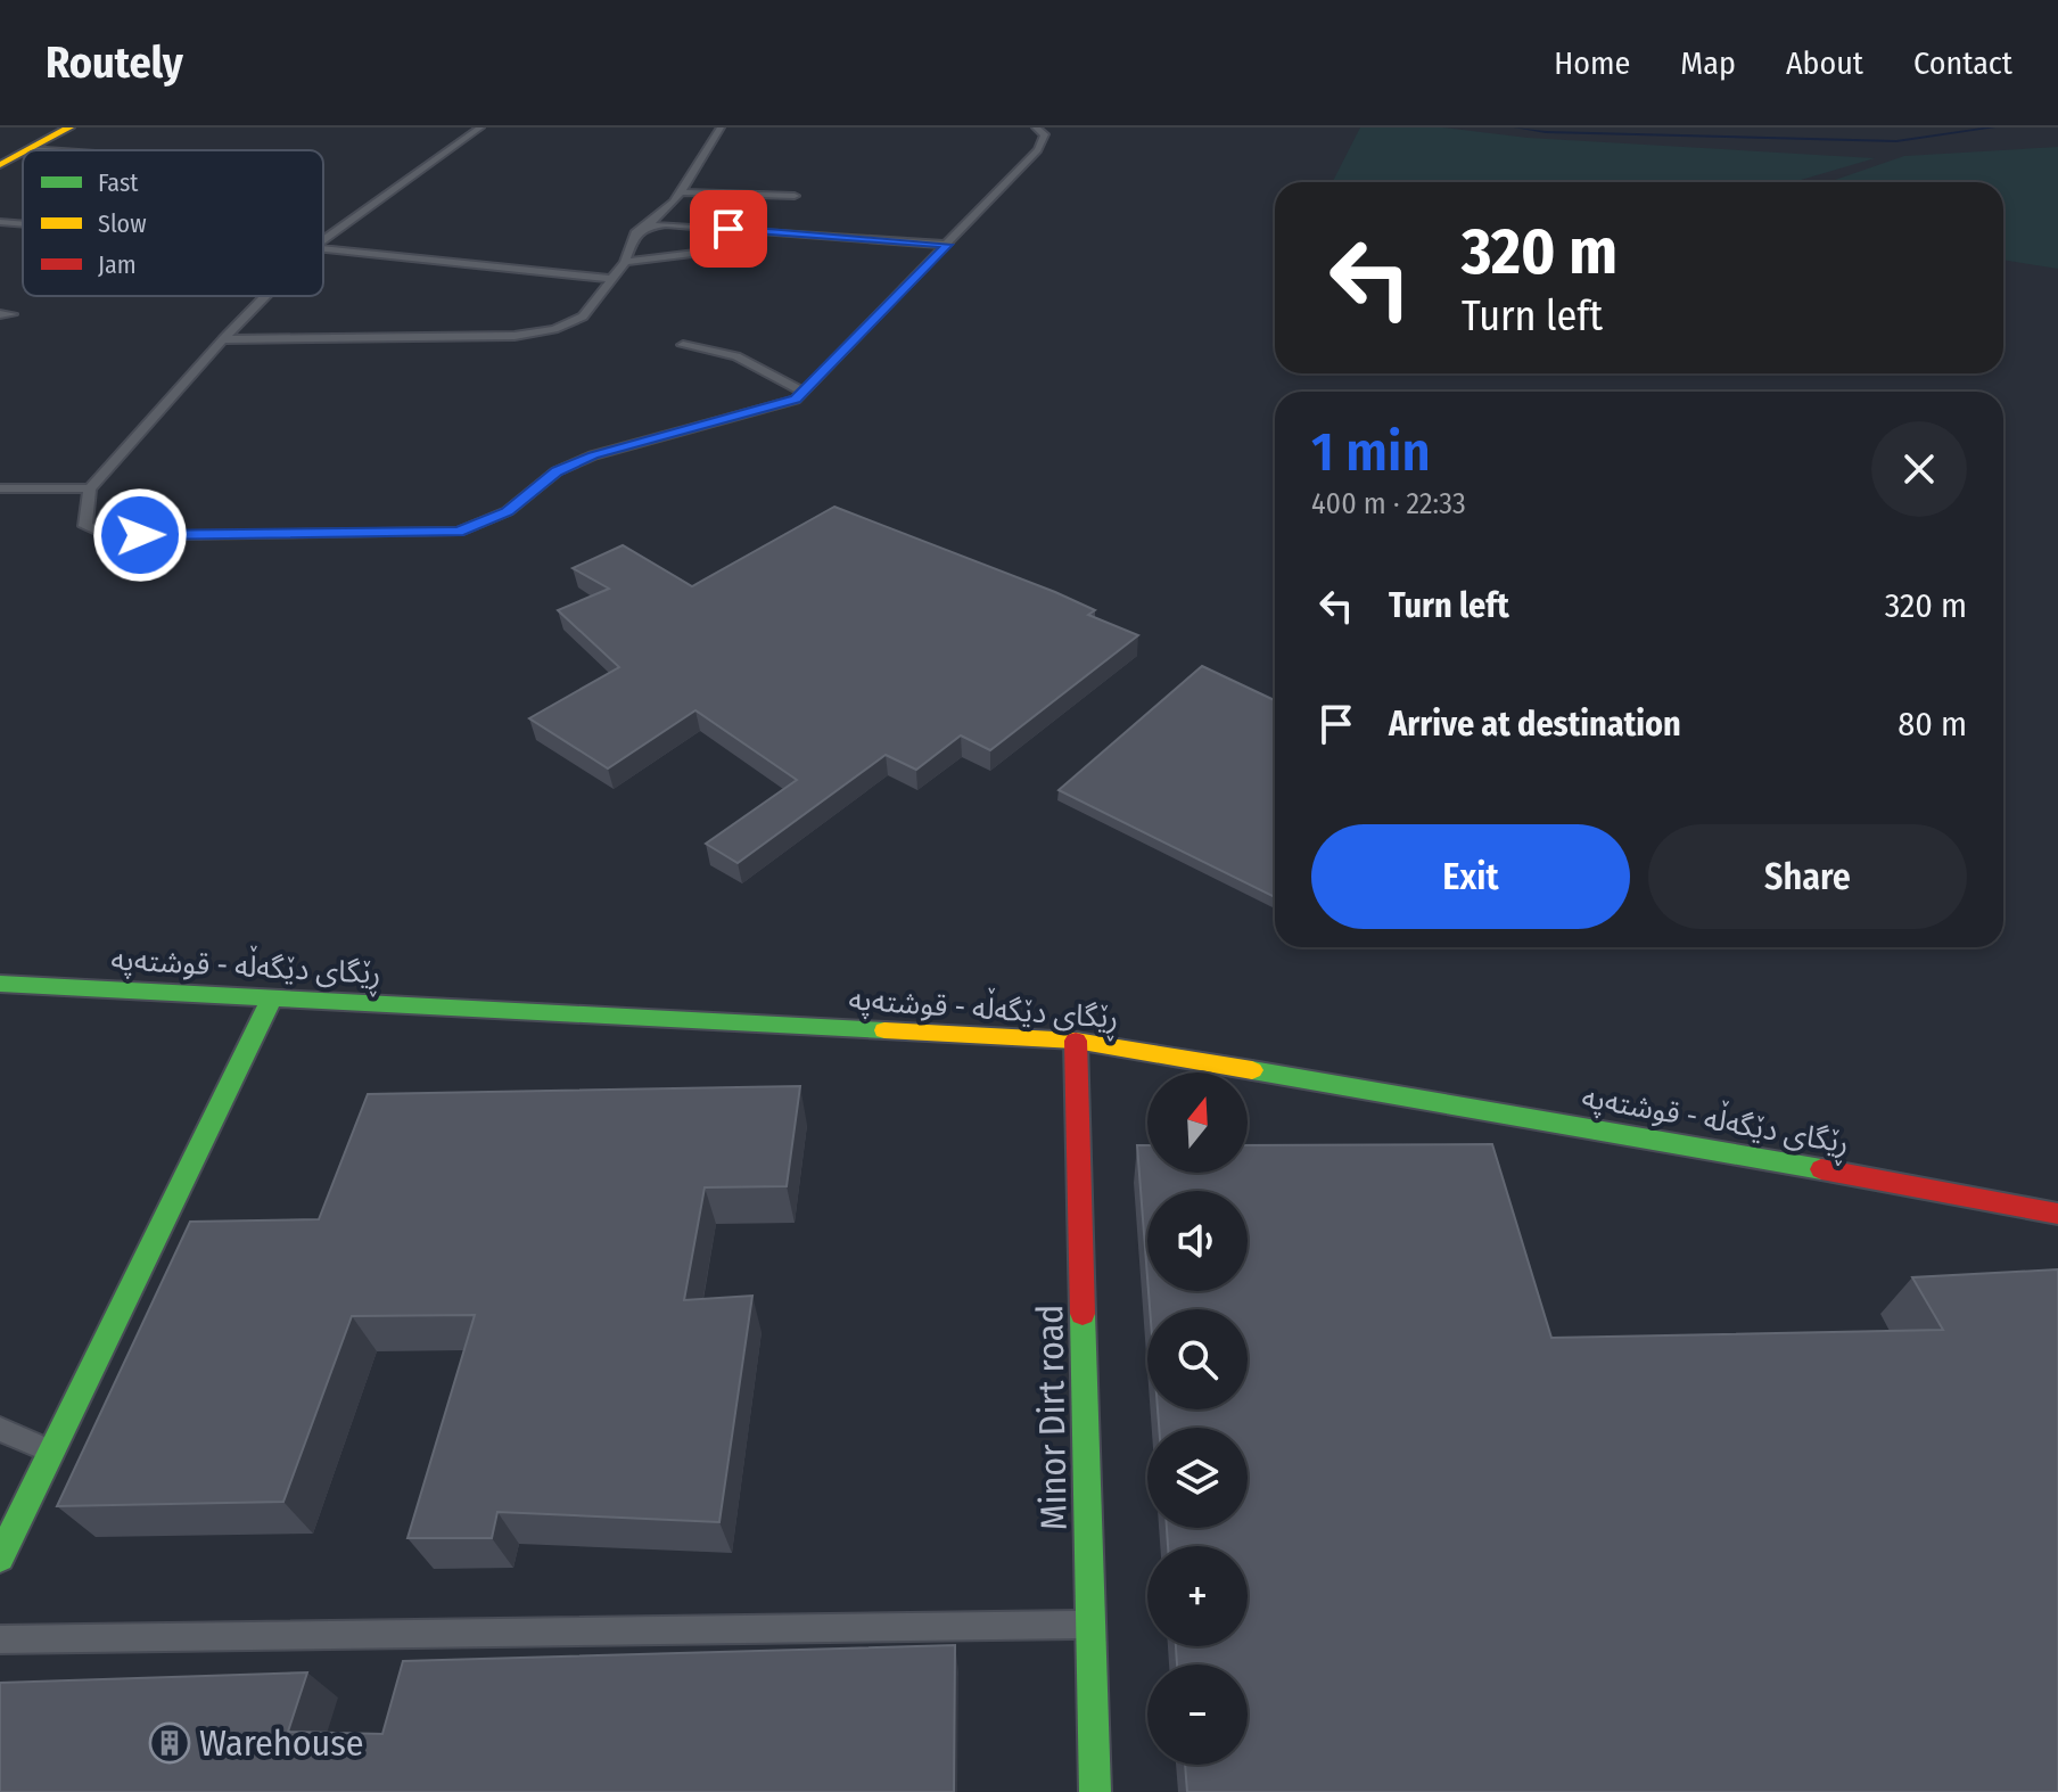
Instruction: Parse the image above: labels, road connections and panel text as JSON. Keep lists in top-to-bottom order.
{
  "streets": {
    "main road": ["ڕێگای دێگەڵە - قوشتەپە", "Minor Dirt road"]
  },
  "crossings": [
    ["ڕێگای دێگەڵە - قوشتەپە", "Minor Dirt road"]
  ],
  "places": {
    "building": ["Warehouse"]
  },
  "legend": ["Fast", "Slow", "Jam"],
  "north": "top",
  "page": {
    "header": "Routely",
    "nav": [
      "Home",
      "Map",
      "About",
      "Contact"
    ],
    "turn": ["320 m", "Turn left"],
    "heading": ["1 min", "400 m · 22:33"],
    "list": [
      {
        "name": "Turn left",
        "value": "320 m"
      },
      {
        "name": "Arrive at destination",
        "value": "80 m"
      }
    ],
    "buttons": ["Exit", "Share"],
    "map_buttons": ["+", "−"]
  }
}
